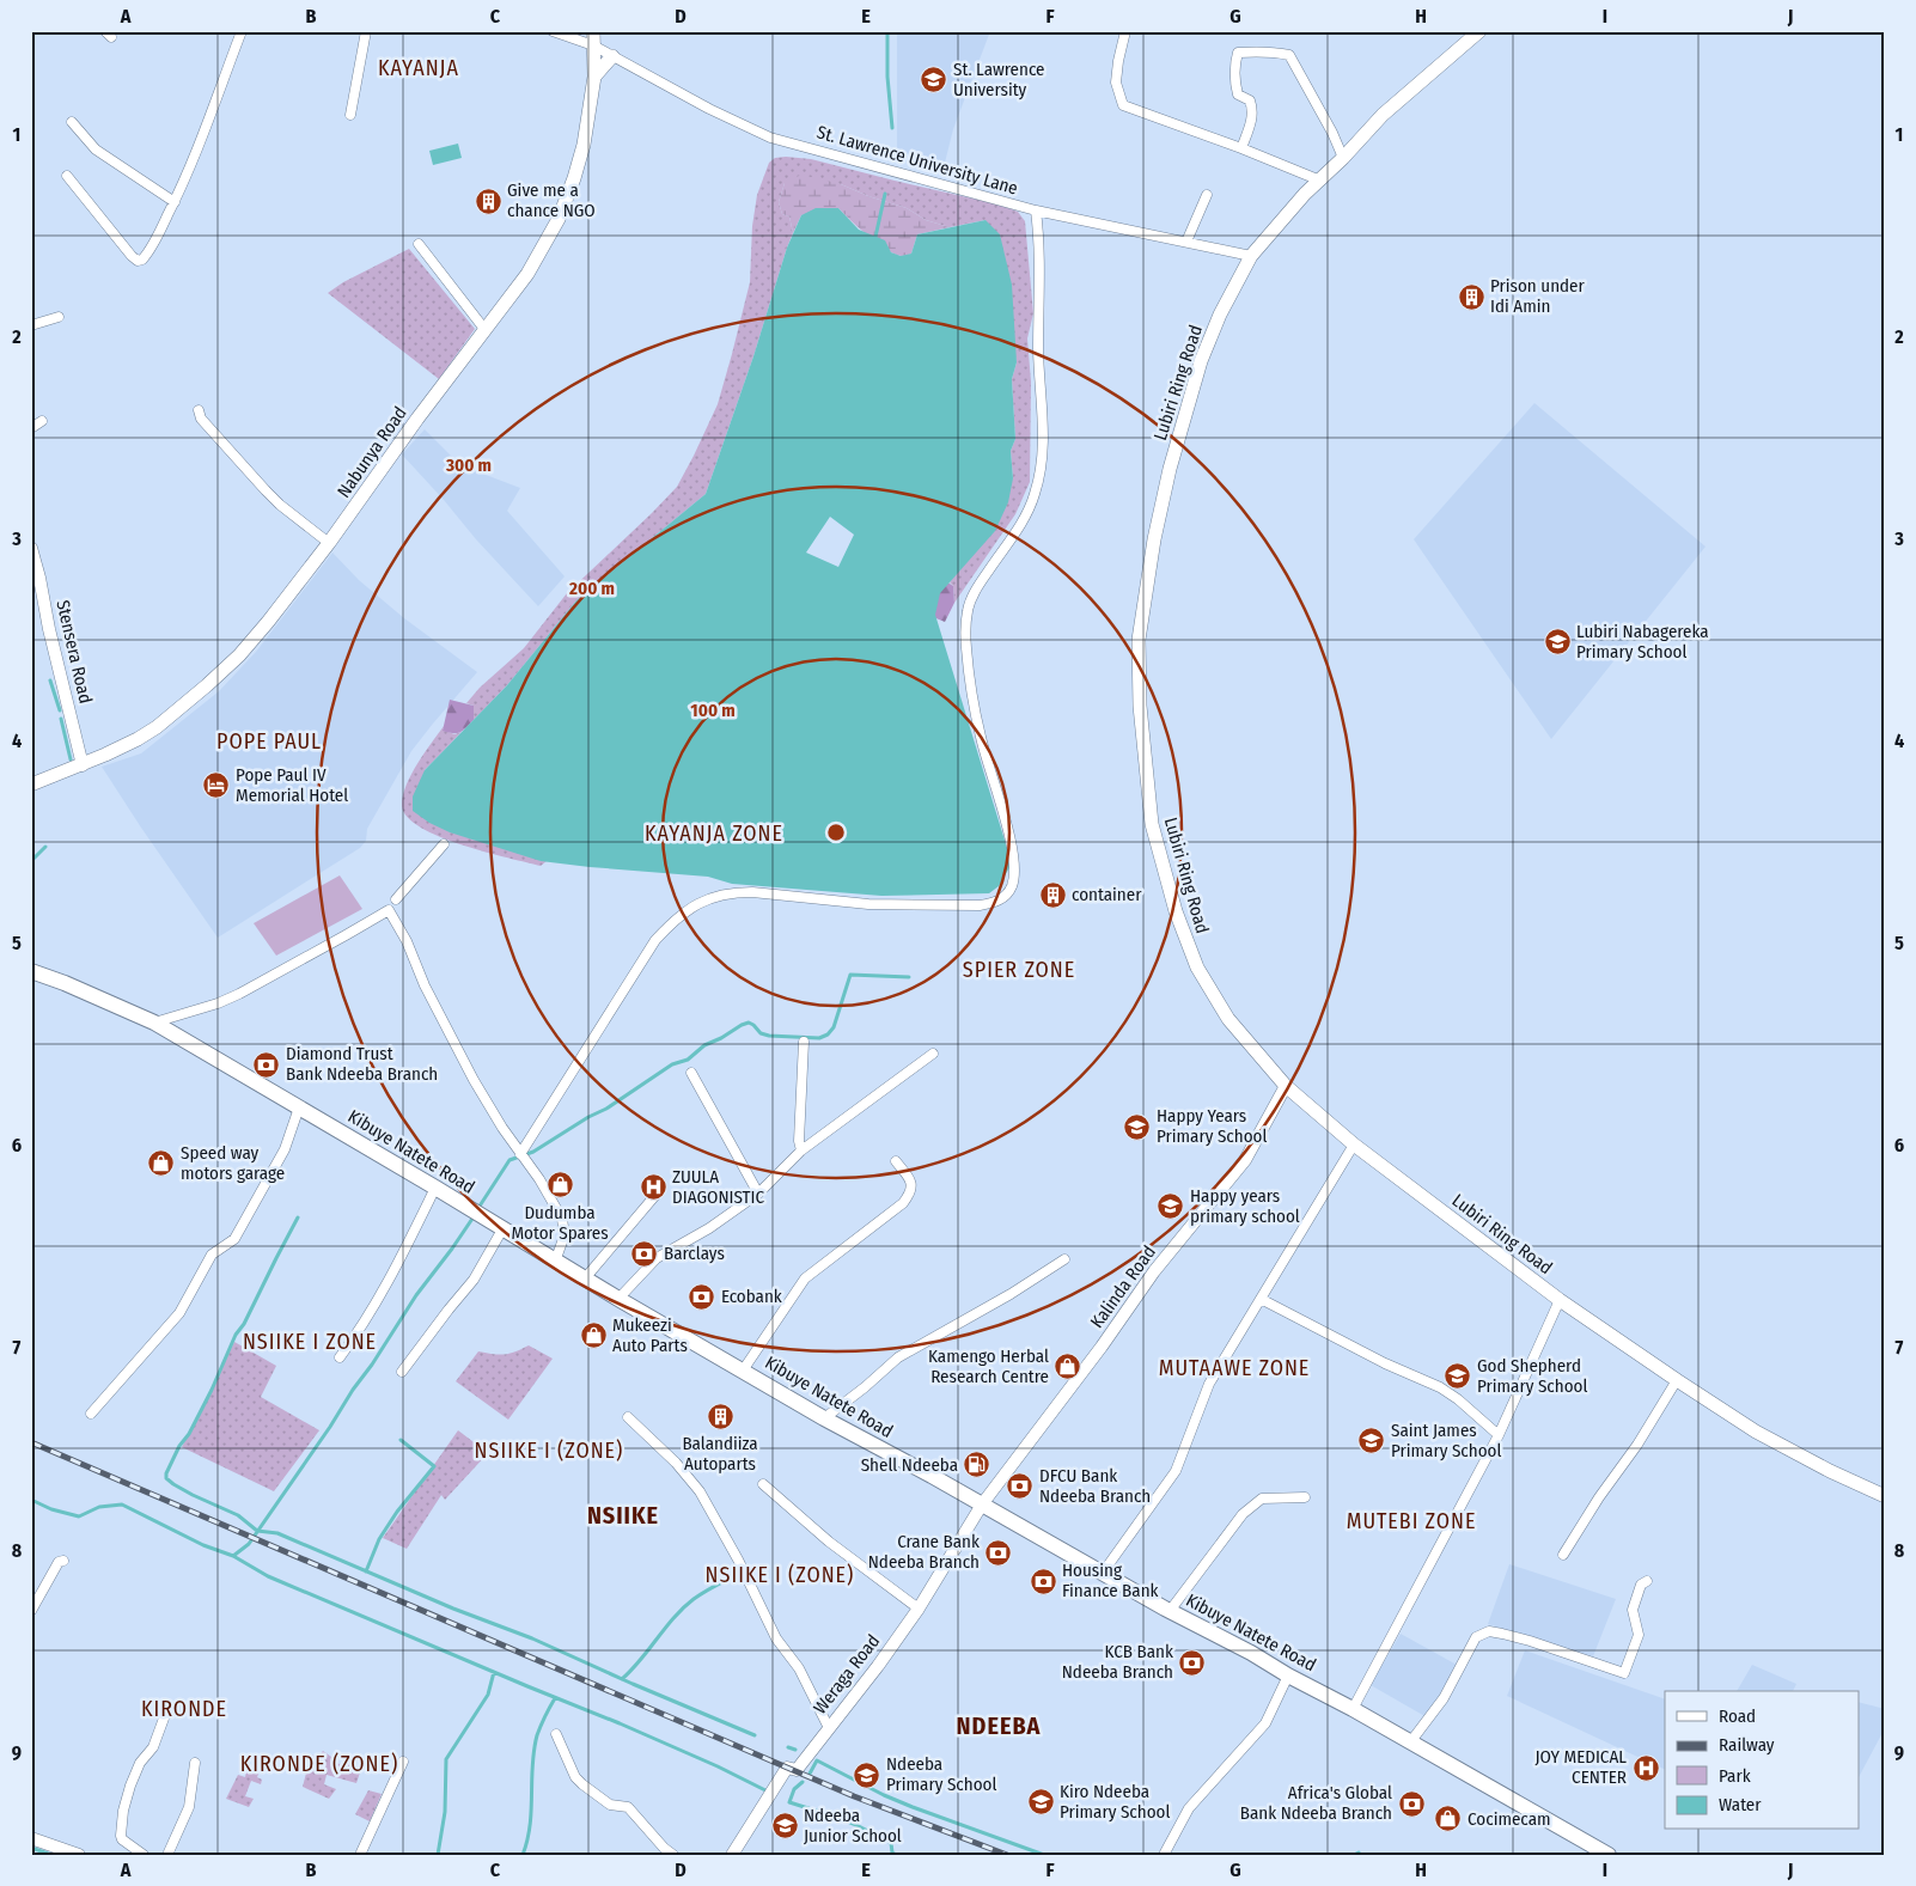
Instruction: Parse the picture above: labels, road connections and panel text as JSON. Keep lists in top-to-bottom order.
{
  "streets": {
    "main road": ["Lubiri Ring Road", "Nabunya Road", "Kibuye Natete Road"],
    "street": [
      "St. Lawrence University Lane",
      "Stensera Road",
      "Kalinda Road",
      "Weraga Road"
    ]
  },
  "crossings": [
    ["St. Lawrence University Lane", "Lubiri Ring Road"],
    ["St. Lawrence University Lane", "Nabunya Road"],
    ["Lubiri Ring Road", "Kalinda Road"],
    ["Nabunya Road", "Stensera Road"],
    ["Kibuye Natete Road", "Kalinda Road"],
    ["Kibuye Natete Road", "Weraga Road"],
    ["Kalinda Road", "Weraga Road"]
  ],
  "districts": [
    "KAYANJA",
    "POPE PAUL",
    "KAYANJA ZONE",
    "SPIER ZONE",
    "NSIIKE I ZONE",
    "MUTAAWE ZONE",
    "NSIIKE I (ZONE)",
    "NSIIKE",
    "MUTEBI ZONE",
    "NSIIKE I (ZONE)",
    "KIRONDE",
    "NDEEBA",
    "KIRONDE (ZONE)"
  ],
  "places": {
    "school or university": [
      "St. Lawrence University",
      "Lubiri Nabagereka Primary School",
      "Happy Years Primary School",
      "Happy years primary school",
      "God Shepherd Primary School",
      "Saint James Primary School",
      "Ndeeba Primary School",
      "Kiro Ndeeba Primary School",
      "Ndeeba Junior School"
    ],
    "building": [
      "Give me a chance NGO",
      "Prison under Idi Amin",
      "container",
      "Balandiiza Autoparts"
    ],
    "hotel": ["Pope Paul IV Memorial Hotel"],
    "bank": [
      "Diamond Trust Bank Ndeeba Branch",
      "Barclays",
      "Ecobank",
      "DFCU Bank Ndeeba Branch",
      "Crane Bank Ndeeba Branch",
      "Housing Finance Bank",
      "KCB Bank Ndeeba Branch",
      "Africa's Global Bank Ndeeba Branch"
    ],
    "shop": [
      "Speed way motors garage",
      "Dudumba Motor Spares",
      "Mukeezi Auto Parts",
      "Kamengo Herbal Research Centre",
      "Cocimecam"
    ],
    "hospital": ["ZUULA DIAGONISTIC", "JOY MEDICAL CENTER"],
    "fuel station": ["Shell Ndeeba"]
  },
  "legend": [
    "Road",
    "Railway",
    "Park",
    "Water"
  ],
  "grid": {
    "columns": [
      "A",
      "B",
      "C",
      "D",
      "E",
      "F",
      "G",
      "H",
      "I",
      "J"
    ],
    "rows": [
      "1",
      "2",
      "3",
      "4",
      "5",
      "6",
      "7",
      "8",
      "9"
    ]
  },
  "rings": ["300 m", "200 m", "100 m"]
}
